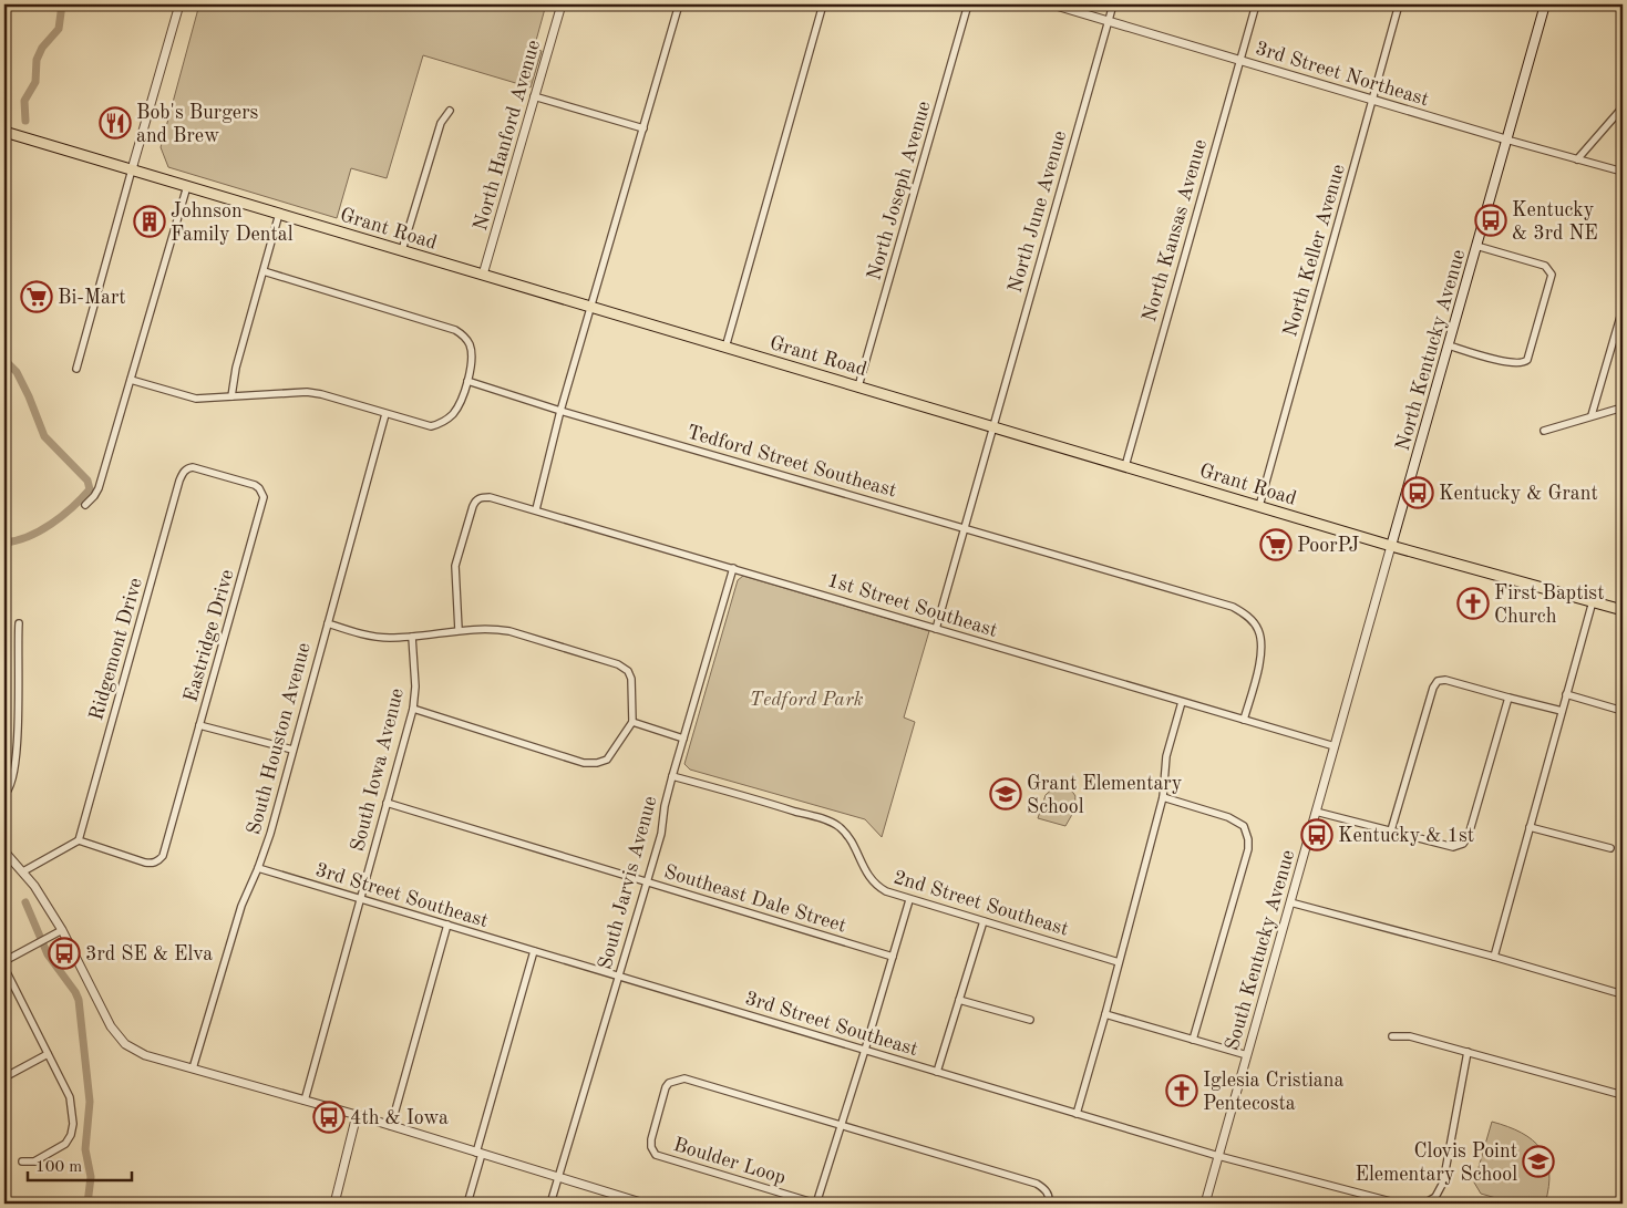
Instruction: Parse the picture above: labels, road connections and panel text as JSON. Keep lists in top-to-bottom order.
{
  "streets": {
    "main road": ["Grant Road", "North Kentucky Avenue"],
    "street": [
      "3rd Street Northeast",
      "North Hanford Avenue",
      "North Joseph Avenue",
      "North June Avenue",
      "North Kansas Avenue",
      "North Keller Avenue",
      "Tedford Street Southeast",
      "1st Street Southeast",
      "Eastridge Drive",
      "Ridgemont Drive",
      "South Houston Avenue",
      "South Iowa Avenue",
      "South Jarvis Avenue",
      "3rd Street Southeast",
      "Southeast Dale Street",
      "2nd Street Southeast",
      "South Kentucky Avenue",
      "Boulder Loop"
    ]
  },
  "crossings": [
    ["3rd Street Northeast", "North June Avenue"],
    ["3rd Street Northeast", "North Kansas Avenue"],
    ["3rd Street Northeast", "North Keller Avenue"],
    ["3rd Street Northeast", "North Kentucky Avenue"],
    ["North Hanford Avenue", "Grant Road"],
    ["North Joseph Avenue", "Grant Road"],
    ["North June Avenue", "Grant Road"],
    ["North June Avenue", "Tedford Street Southeast"],
    ["North June Avenue", "1st Street Southeast"],
    ["Grant Road", "North Kansas Avenue"],
    ["Grant Road", "North Keller Avenue"],
    ["Grant Road", "North Kentucky Avenue"],
    ["Grant Road", "South Kentucky Avenue"],
    ["North Kentucky Avenue", "South Kentucky Avenue"],
    ["Tedford Street Southeast", "1st Street Southeast"],
    ["1st Street Southeast", "South Jarvis Avenue"],
    ["1st Street Southeast", "South Kentucky Avenue"],
    ["Eastridge Drive", "Ridgemont Drive"],
    ["South Houston Avenue", "3rd Street Southeast"],
    ["South Iowa Avenue", "3rd Street Southeast"],
    ["South Iowa Avenue", "Southeast Dale Street"],
    ["South Jarvis Avenue", "3rd Street Southeast"],
    ["South Jarvis Avenue", "Southeast Dale Street"],
    ["South Jarvis Avenue", "2nd Street Southeast"],
    ["3rd Street Southeast", "South Kentucky Avenue"]
  ],
  "parks": ["Tedford Park"],
  "places": {
    "restaurant": ["Bob's Burgers and Brew"],
    "bus stop": [
      "Kentucky & 3rd NE",
      "Kentucky & Grant",
      "Kentucky & 1st",
      "3rd SE & Elva",
      "4th & Iowa"
    ],
    "building": ["Johnson Family Dental"],
    "supermarket": ["Bi-Mart", "PoorPJ"],
    "church": ["First Baptist Church", "Iglesia Cristiana Pentecosta"],
    "school or university": ["Grant Elementary School", "Clovis Point Elementary School"]
  },
  "scale_bar": "100 m"
}
